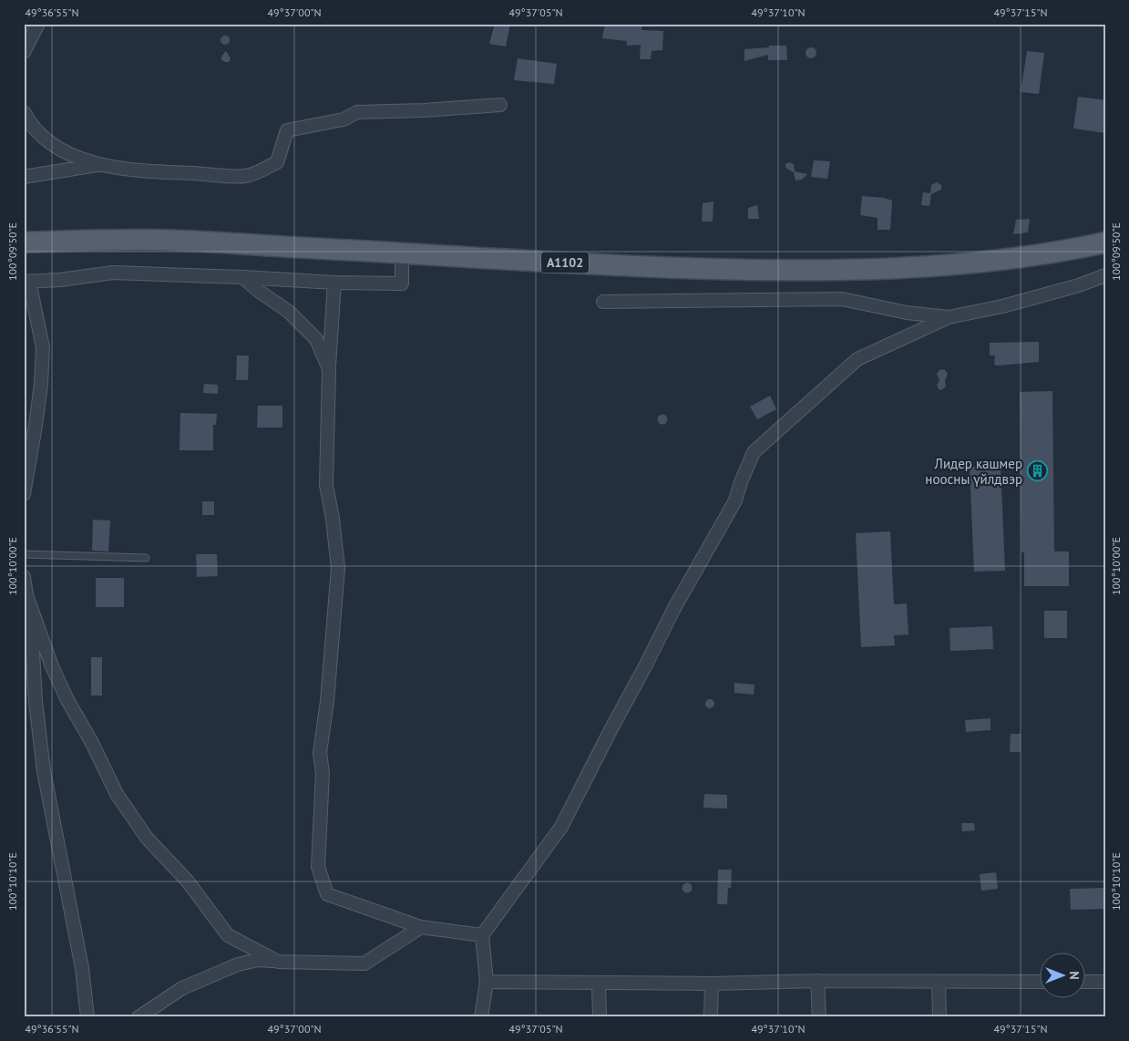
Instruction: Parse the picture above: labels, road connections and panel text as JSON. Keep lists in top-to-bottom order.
{
  "streets": {
    "main road": ["A1102"]
  },
  "places": {
    "building": ["Лидер кашмер ноосны үйлдвэр"]
  },
  "north": "right",
  "coordinates": [
    "49°36'55\"N",
    "49°37'00\"N",
    "49°37'05\"N",
    "49°37'10\"N",
    "49°37'15\"N",
    "100°09'50\"E",
    "100°10'00\"E",
    "100°10'10\"E"
  ]
}
